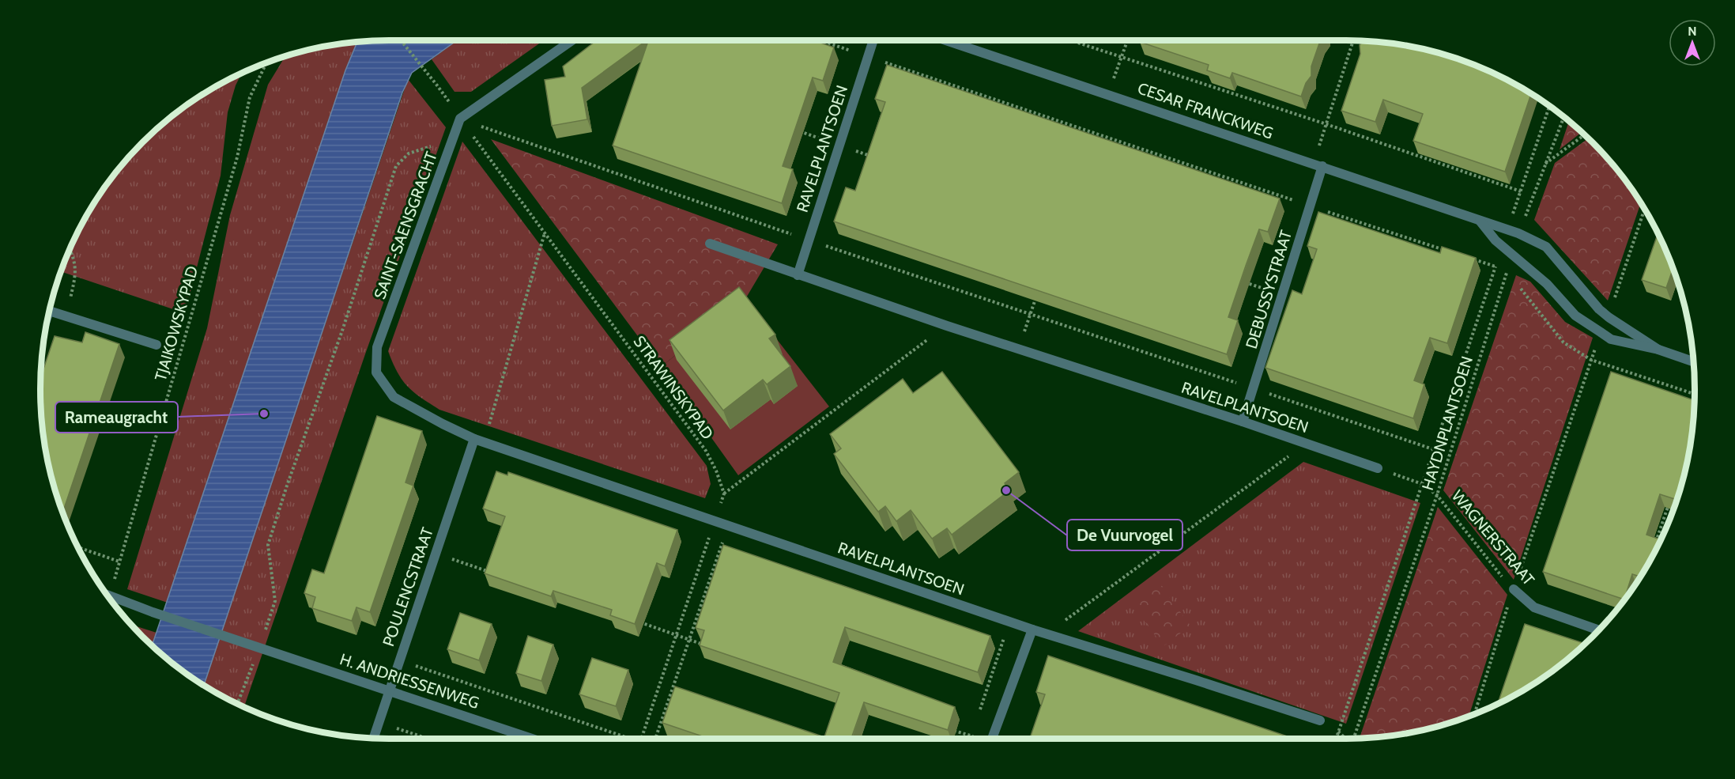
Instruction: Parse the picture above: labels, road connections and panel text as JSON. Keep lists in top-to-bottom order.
{
  "streets": {
    "street": [
      "CESAR FRANCKWEG",
      "RAVELPLANTSOEN",
      "SAINT-SAENSGRACHT",
      "DEBUSSYSTRAAT",
      "WAGNERSTRAAT",
      "POULENCSTRAAT",
      "H. ANDRIESSENWEG"
    ],
    "path": ["TJAIKOWSKYPAD", "STRAWINSKYPAD", "HAYDNPLANTSOEN"]
  },
  "crossings": [
    ["CESAR FRANCKWEG", "DEBUSSYSTRAAT"],
    ["RAVELPLANTSOEN", "SAINT-SAENSGRACHT"],
    ["RAVELPLANTSOEN", "DEBUSSYSTRAAT"],
    ["RAVELPLANTSOEN", "POULENCSTRAAT"],
    ["SAINT-SAENSGRACHT", "STRAWINSKYPAD"],
    ["SAINT-SAENSGRACHT", "POULENCSTRAAT"],
    ["TJAIKOWSKYPAD", "H. ANDRIESSENWEG"],
    ["HAYDNPLANTSOEN", "WAGNERSTRAAT"],
    ["POULENCSTRAAT", "H. ANDRIESSENWEG"]
  ],
  "places": ["Rameaugracht", "De Vuurvogel"],
  "north": "top"
}
